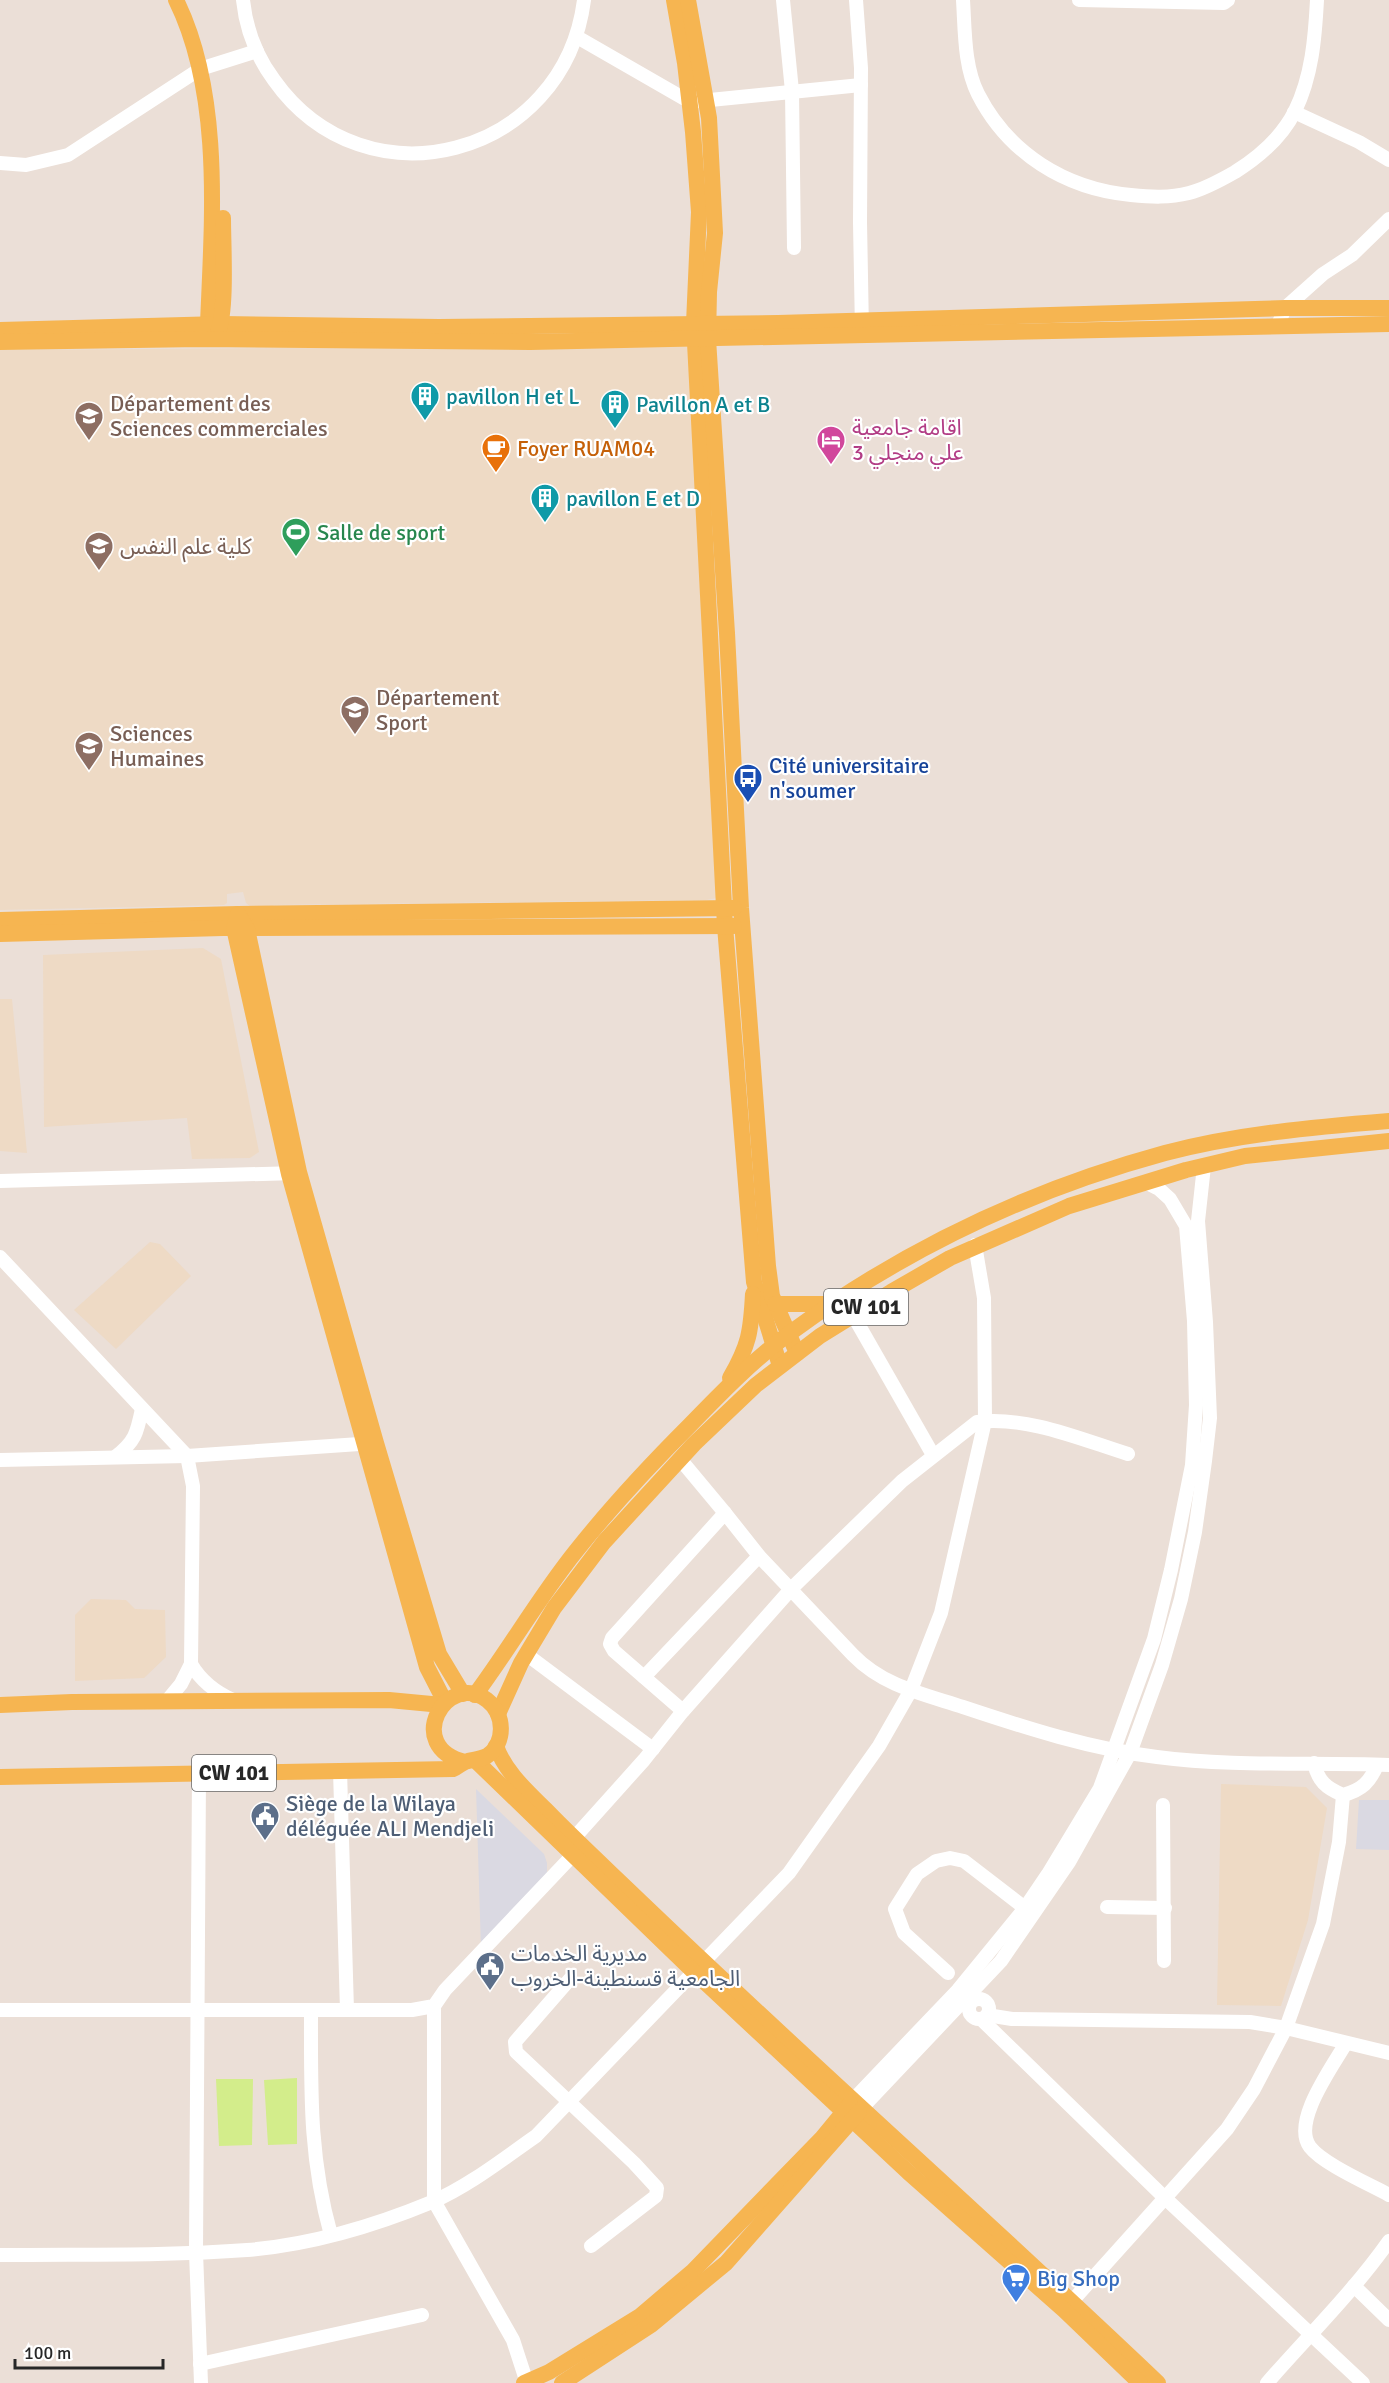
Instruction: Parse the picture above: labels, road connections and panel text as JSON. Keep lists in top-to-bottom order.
{
  "streets": {
    "main road": ["CW 101"]
  },
  "places": {
    "building": ["pavillon H et L", "Pavillon A et B", "pavillon E et D"],
    "school or university": [
      "Département des Sciences commerciales",
      "كلية علم النفس",
      "Département Sport",
      "Sciences Humaines"
    ],
    "hotel": ["اقامة جامعية علي منجلي 3"],
    "cafe": ["Foyer RUAM04"],
    "sports": ["Salle de sport"],
    "bus stop": ["Cité universitaire n'soumer"],
    "public building": ["Siège de la Wilaya déléguée ALI Mendjeli", "مديرية الخدمات الجامعية قسنطينة-الخروب"],
    "supermarket": ["Big Shop"]
  },
  "scale_bar": "100 m"
}
